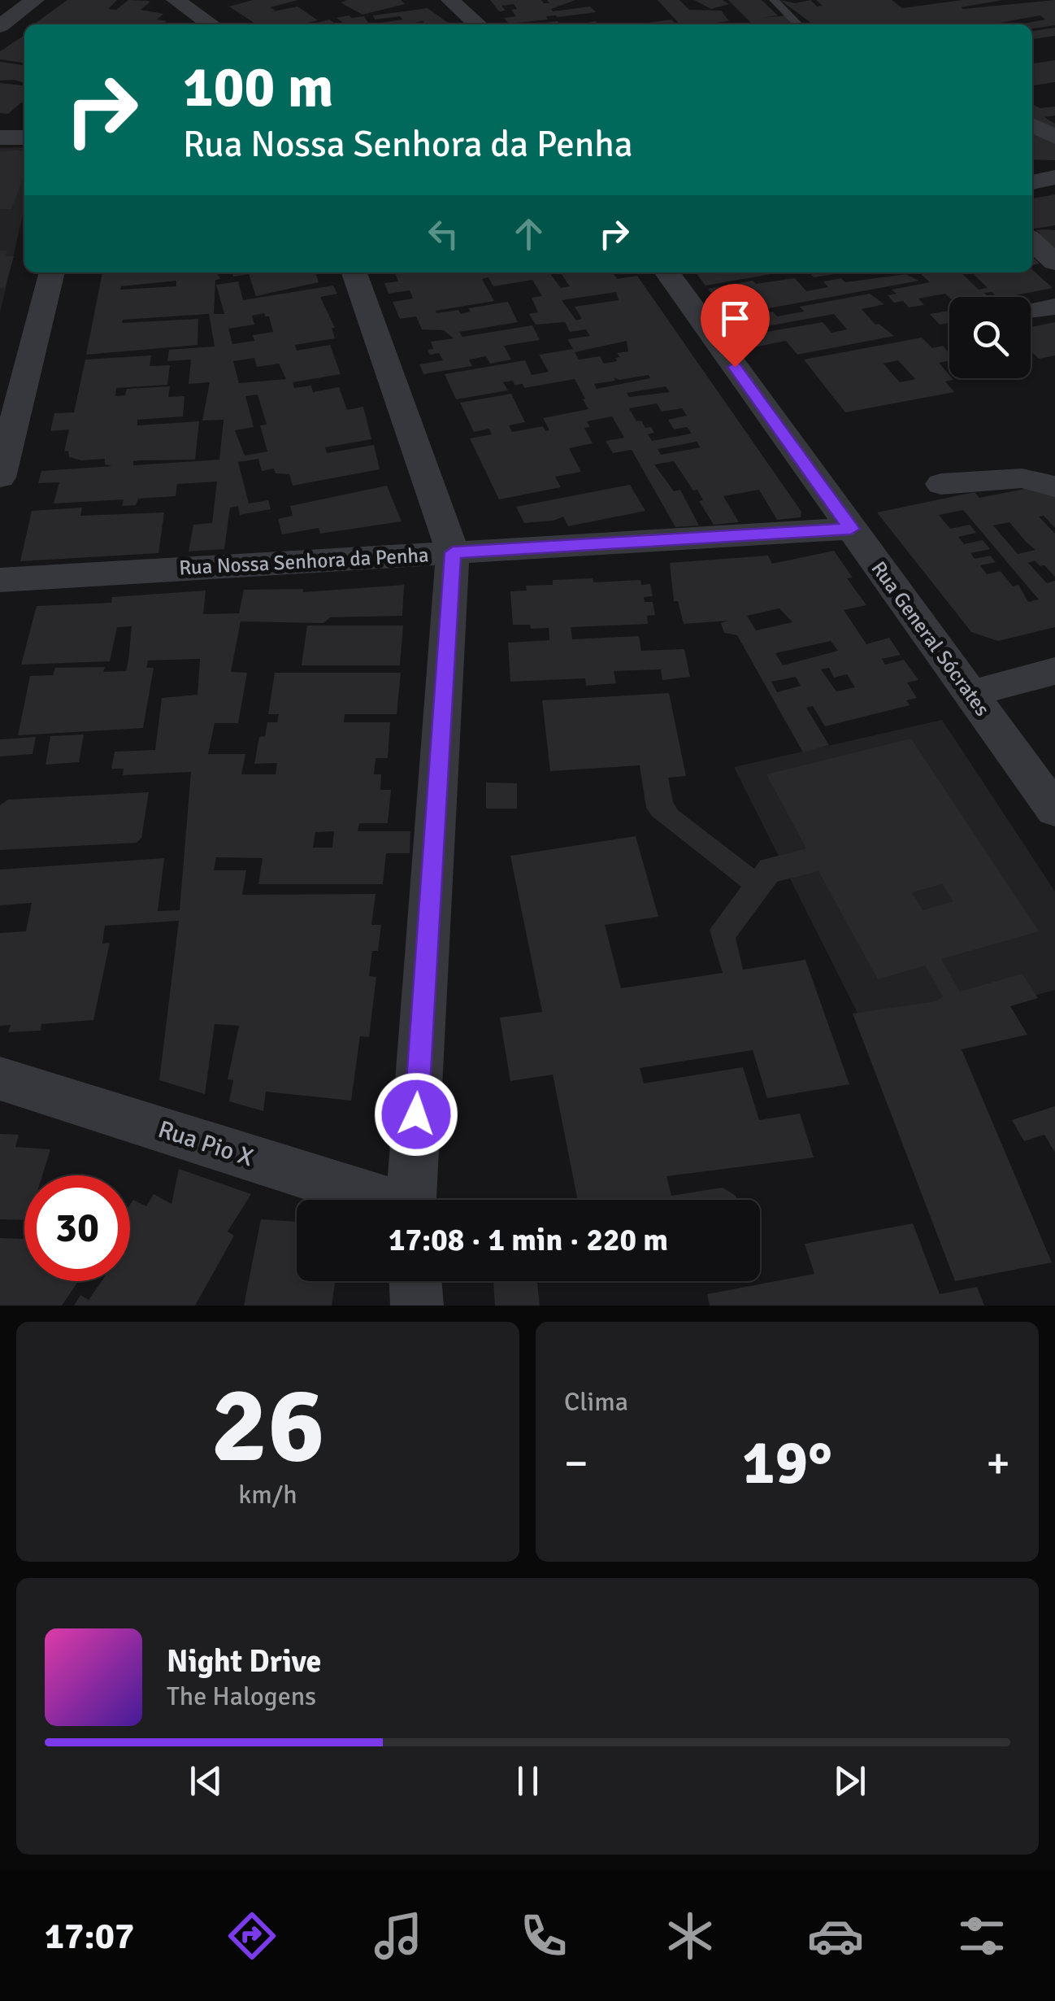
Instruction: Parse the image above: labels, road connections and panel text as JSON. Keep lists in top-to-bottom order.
{
  "streets": {
    "street": ["Rua Nossa Senhora da Penha", "Rua General Sócrates", "Rua Pio X"]
  },
  "crossings": [
    ["Rua Nossa Senhora da Penha", "Rua General Sócrates"]
  ],
  "page": {
    "turn": ["100 m", "Rua Nossa Senhora da Penha"],
    "limit": "30",
    "trip": "17:08 · 1 min · 220 m",
    "tile": [
      ["26", "km/h"],
      "Clima"
    ],
    "heat": ["−", "19°", "+"],
    "song": ["Night Drive", "The Halogens"],
    "tabs": "17:07"
  }
}
